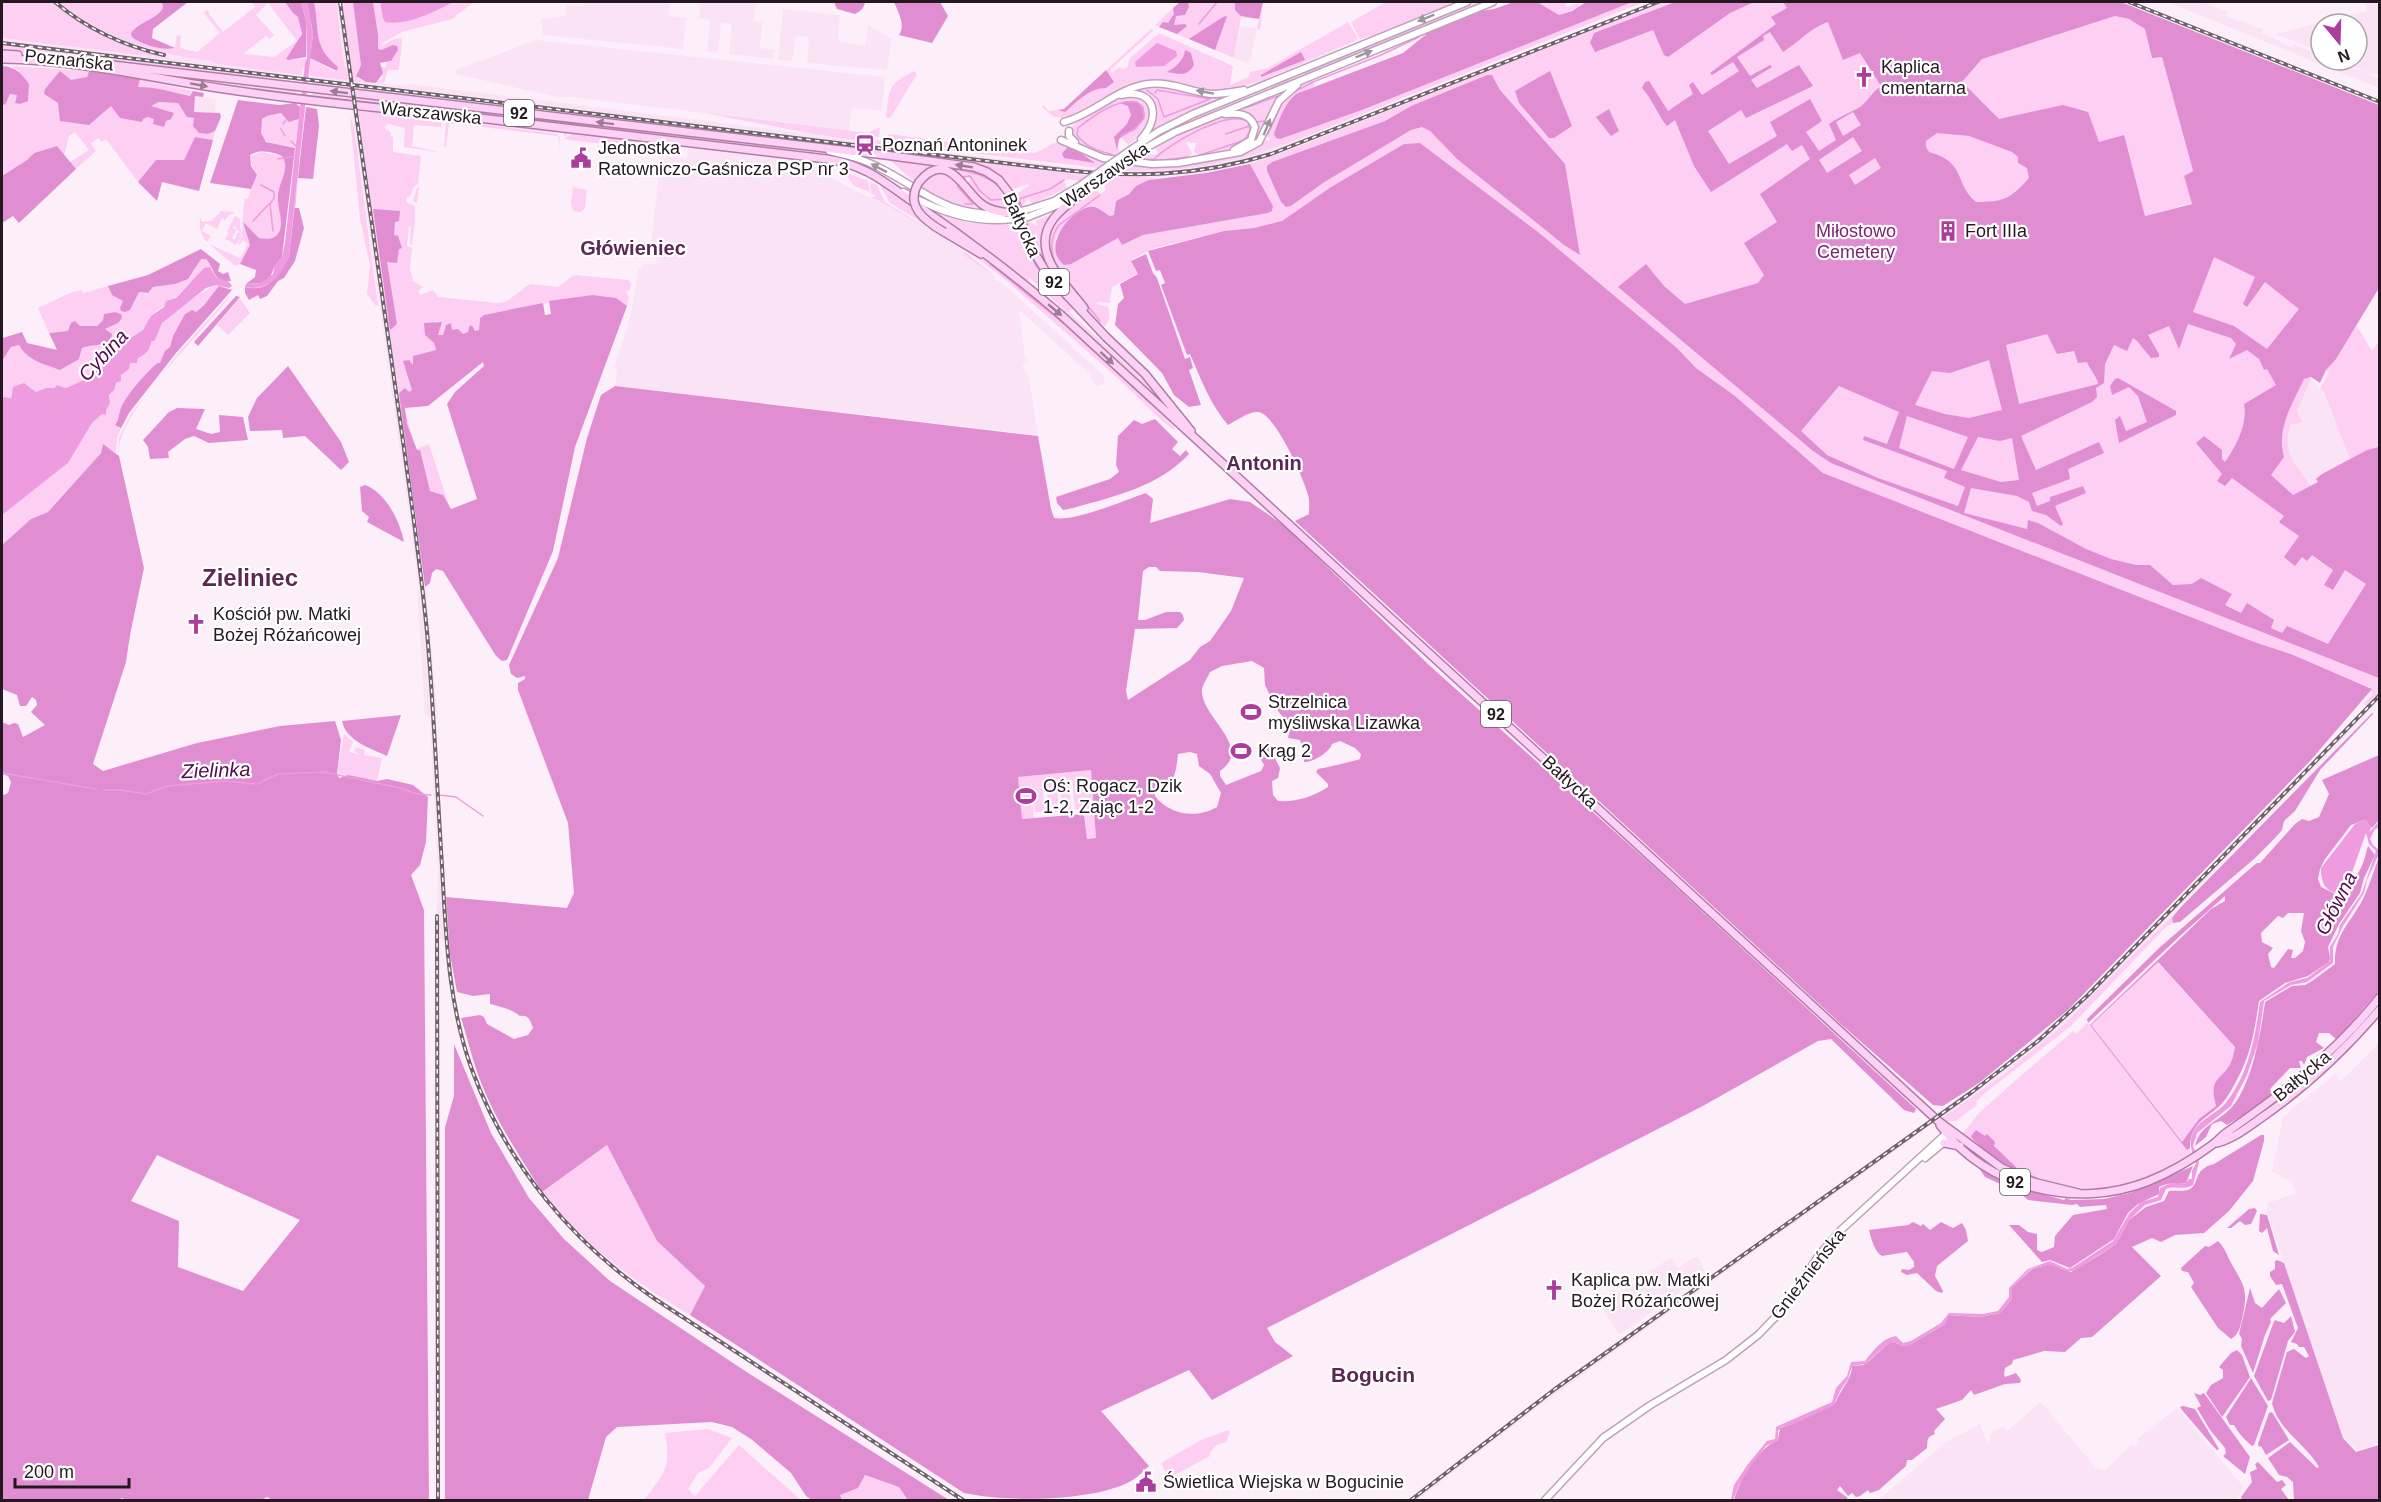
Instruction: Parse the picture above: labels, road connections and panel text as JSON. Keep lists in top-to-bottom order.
{
  "streets": {
    "main road": [
      "Poznańska",
      "Warszawska",
      "92",
      "Bałtycka",
      "Gnieźnieńska"
    ]
  },
  "crossings": [
    ["Poznańska", "Warszawska"],
    ["Warszawska", "Bałtycka"],
    ["Bałtycka", "Gnieźnieńska"]
  ],
  "districts": [
    "Główieniec",
    "Antonin",
    "Zieliniec",
    "Bogucin"
  ],
  "water": ["Cybina", "Zielinka", "Główna"],
  "parks": ["Miłostowo Cemetery"],
  "places": {
    "church": ["Kaplica cmentarna", "Kościół pw. Matki Bożej Różańcowej", "Kaplica pw. Matki Bożej Różańcowej"],
    "station": ["Poznań Antoninek"],
    "public building": ["Jednostka Ratowniczo-Gaśnicza PSP nr 3", "Świetlica Wiejska w Bogucinie"],
    "building": ["Fort IIIa"],
    "sports": ["Strzelnica myśliwska Lizawka", "Krąg 2", "Oś: Rogacz, Dzik 1-2, Zając 1-2"]
  },
  "scale_bar": "200 m",
  "north": "bottom"
}
